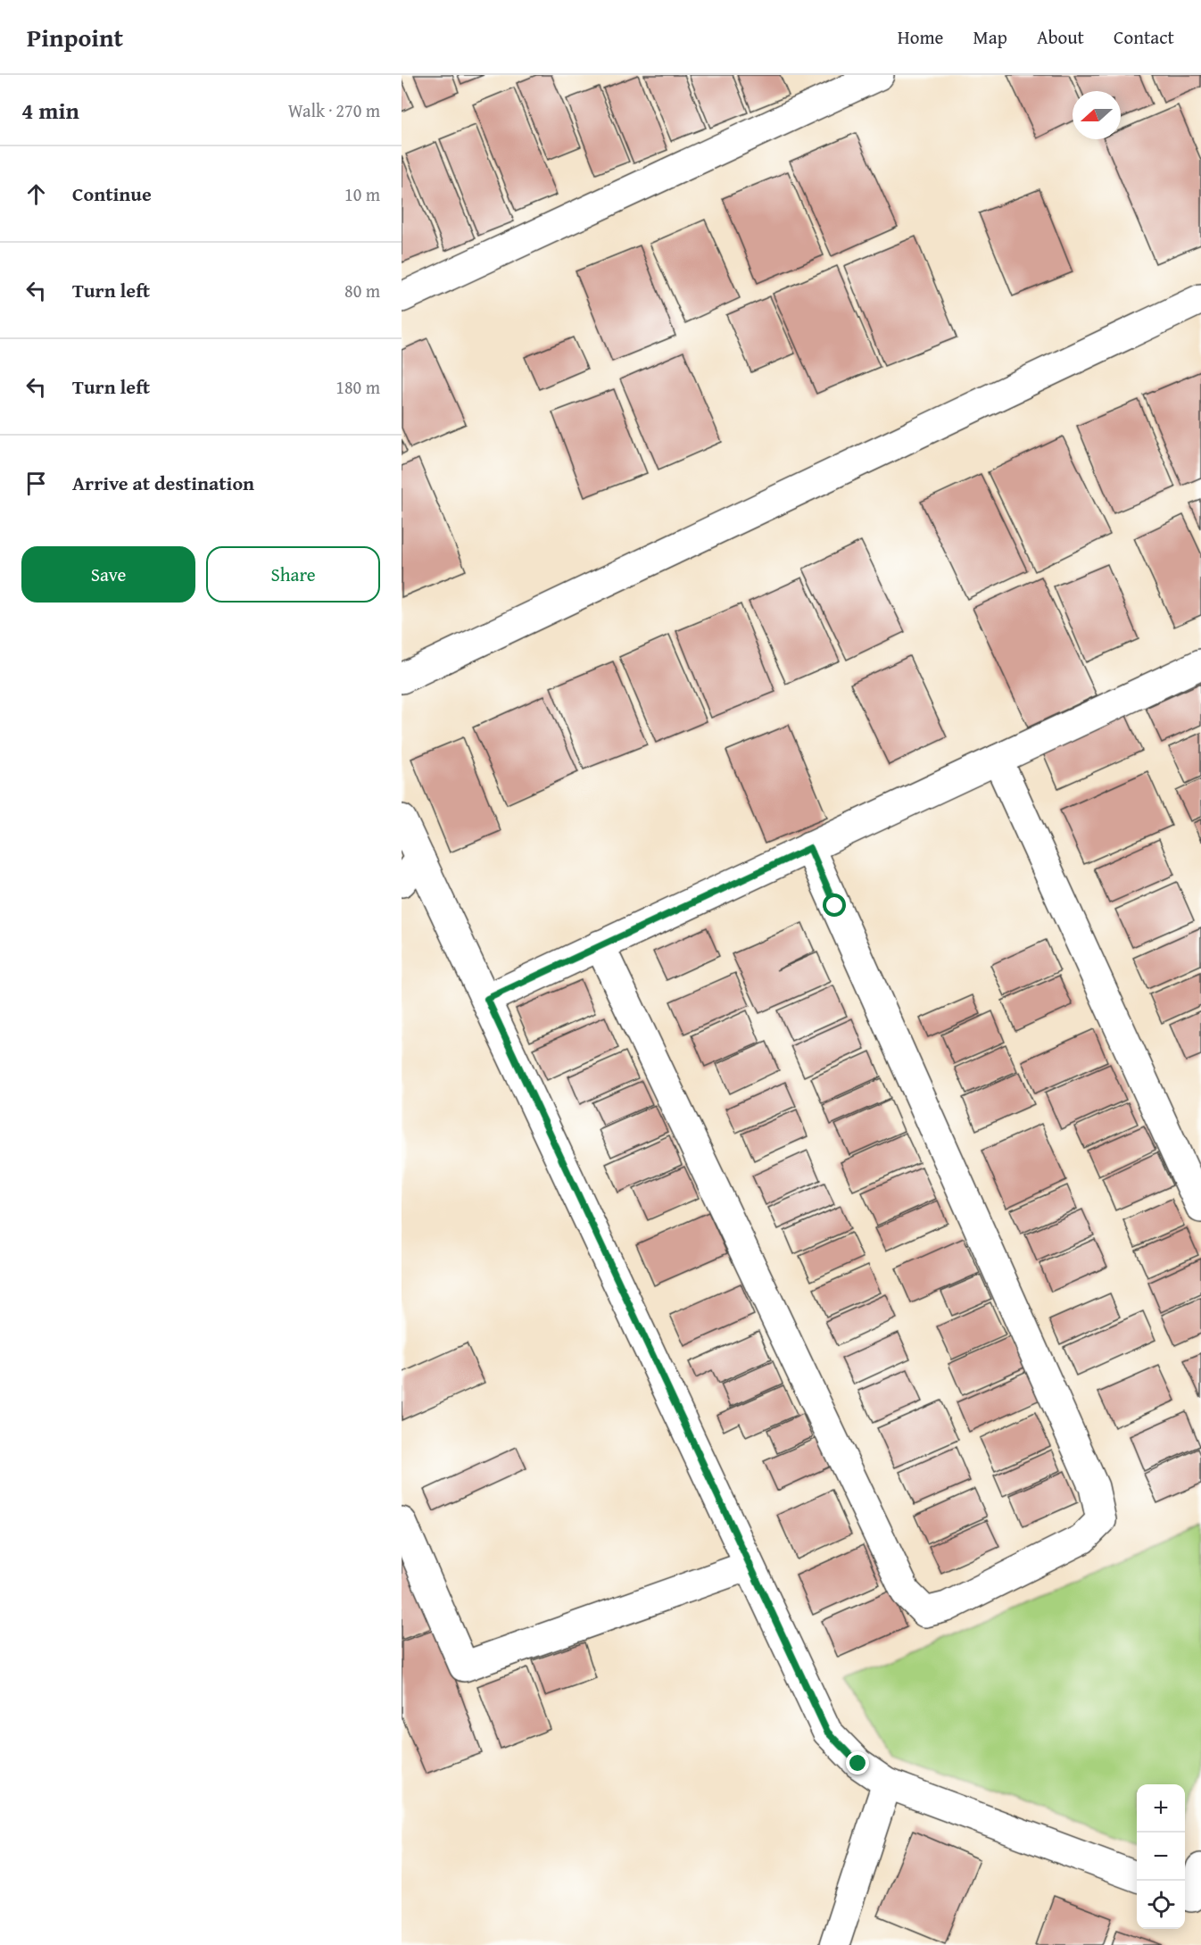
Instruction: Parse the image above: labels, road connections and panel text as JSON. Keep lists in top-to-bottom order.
{
  "north": "left",
  "page": {
    "header": "Pinpoint",
    "nav": [
      "Home",
      "Map",
      "About",
      "Contact"
    ],
    "heading": ["4 min", "Walk · 270 m"],
    "list": [
      ["Continue", "10 m"],
      ["Turn left", "80 m"],
      ["Turn left", "180 m"],
      "Arrive at destination"
    ],
    "buttons": ["Save", "Share"],
    "map_buttons": ["+", "−"]
  }
}
